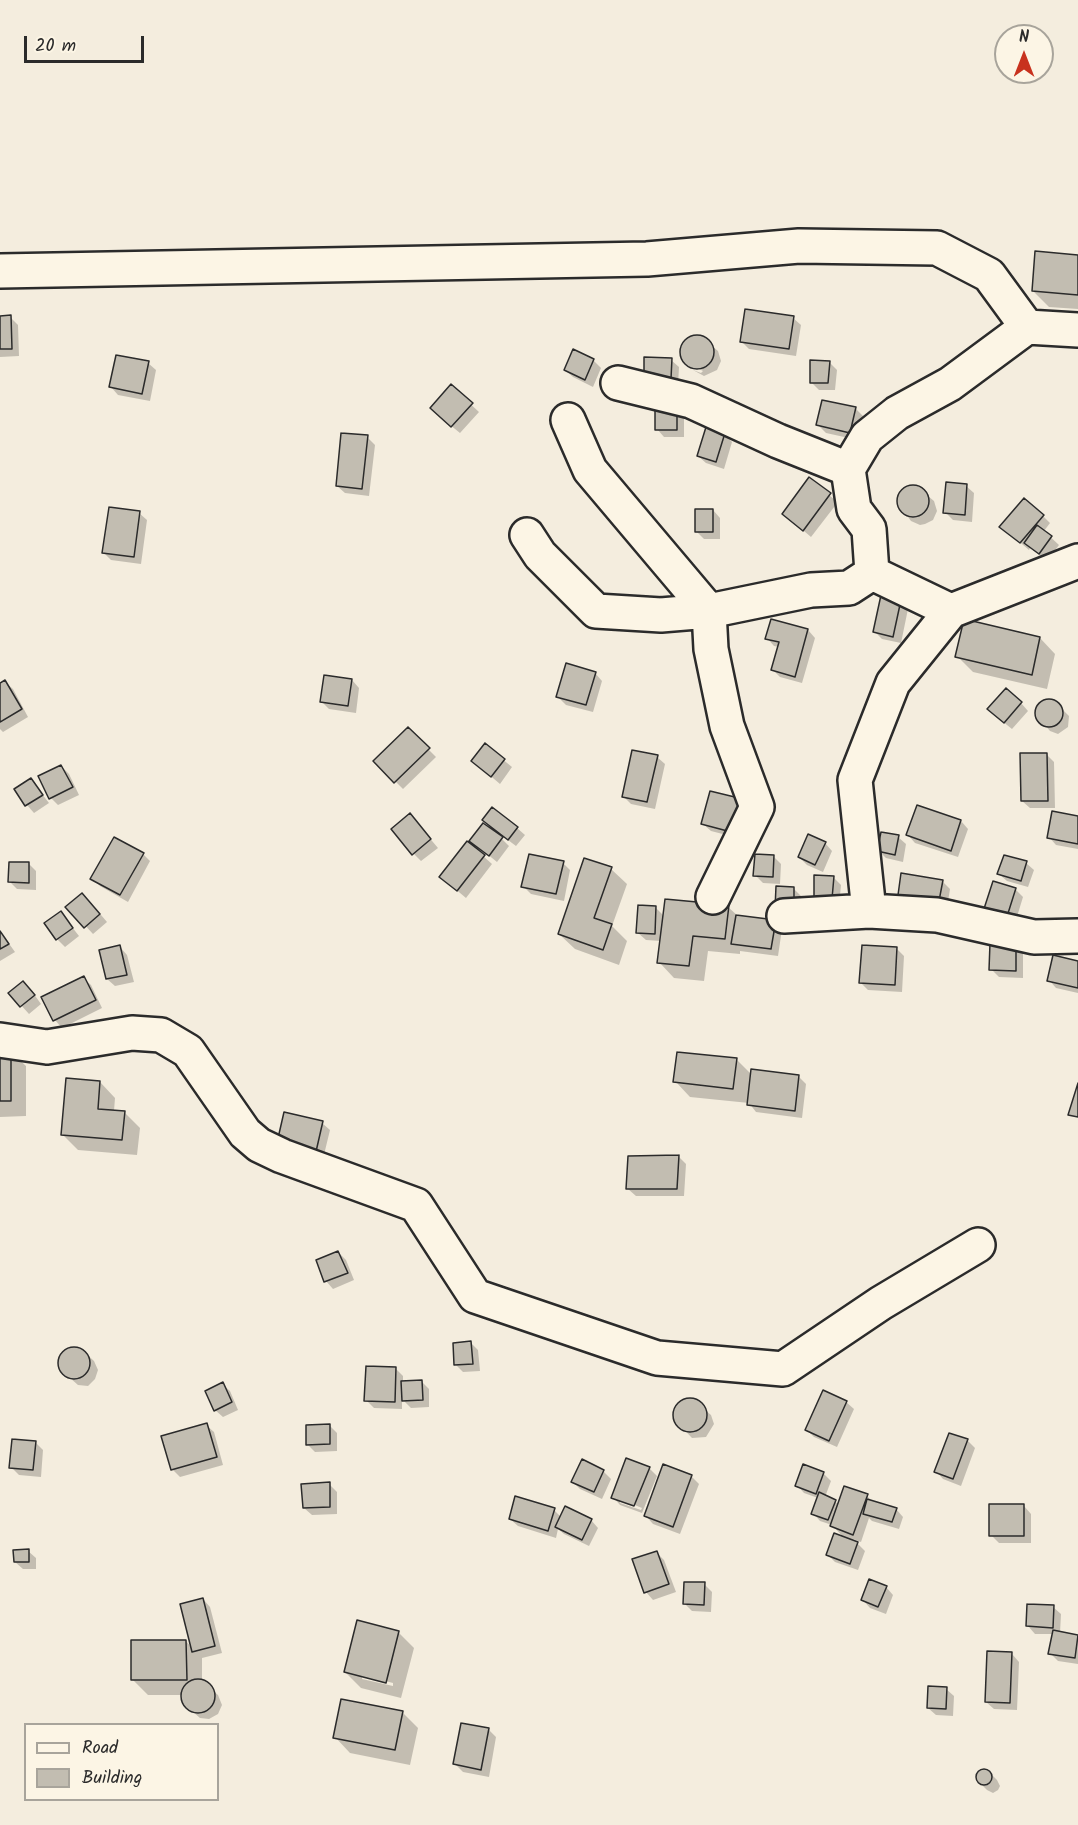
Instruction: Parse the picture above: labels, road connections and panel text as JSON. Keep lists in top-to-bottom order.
{
  "legend": ["Road", "Building"],
  "scale_bar": "20 m",
  "north": "top"
}
